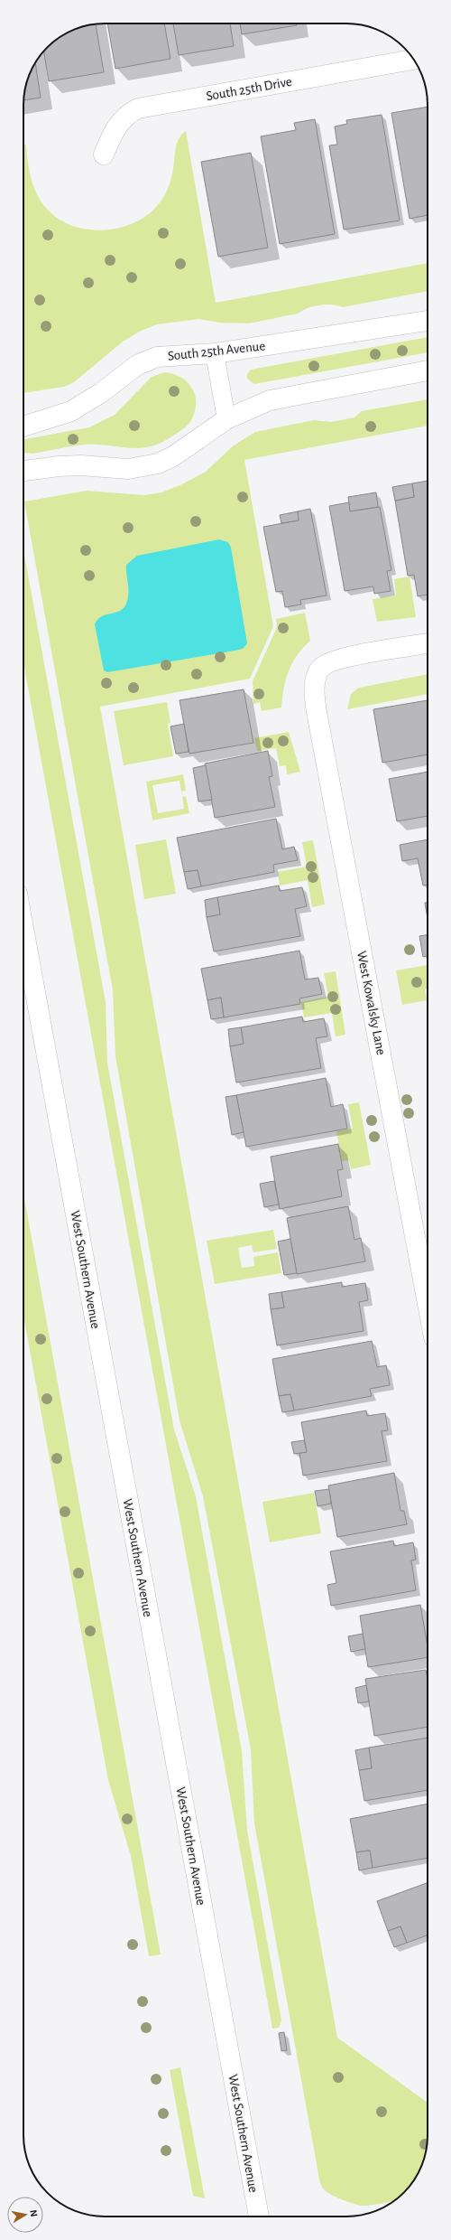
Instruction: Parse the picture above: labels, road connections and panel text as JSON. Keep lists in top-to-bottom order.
{
  "streets": {
    "street": [
      "South 25th Drive",
      "South 25th Avenue",
      "West Kowalsky Lane",
      "West Southern Avenue"
    ]
  },
  "north": "right"
}
